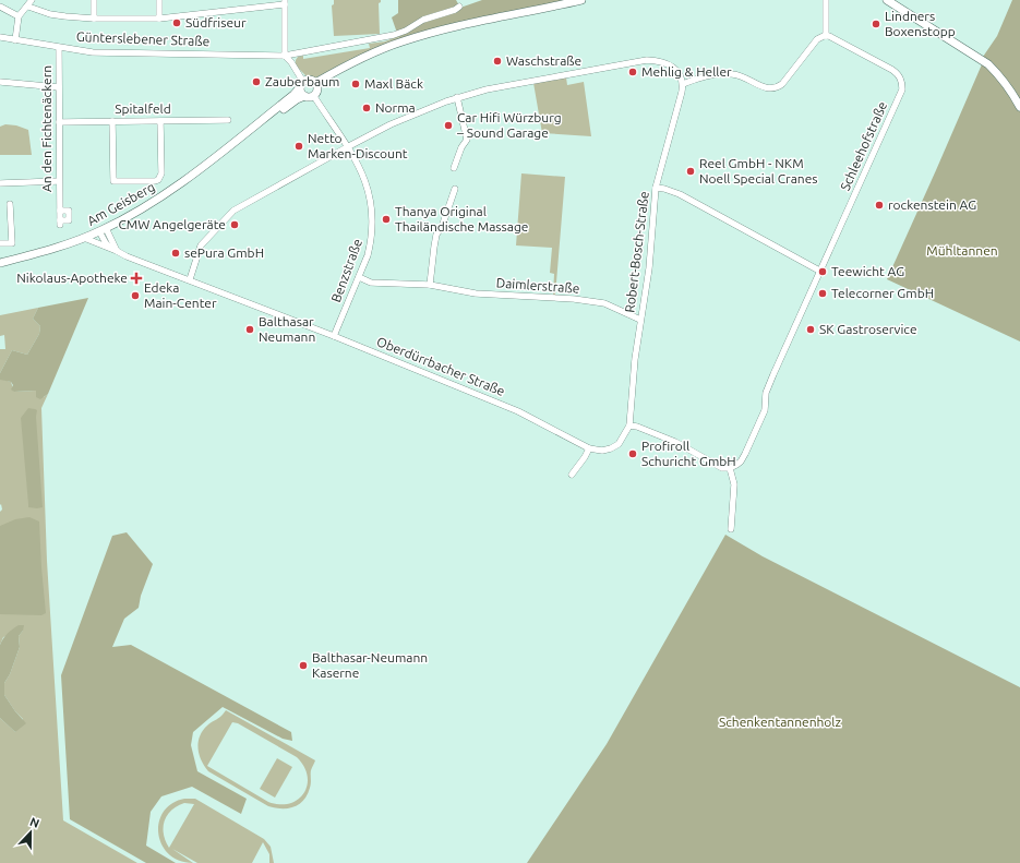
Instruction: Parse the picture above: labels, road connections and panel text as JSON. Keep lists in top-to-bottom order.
{
  "streets": {
    "street": [
      "Günterslebener Straße",
      "Spitalfeld",
      "An den Fichtenäckern",
      "Schleehofstraße",
      "Am Geisberg",
      "Robert-Bosch-Straße",
      "Benzstraße",
      "Daimlerstraße",
      "Oberdürrbacher Straße"
    ]
  },
  "crossings": [
    ["Günterslebener Straße", "An den Fichtenäckern"],
    ["Spitalfeld", "An den Fichtenäckern"],
    ["Am Geisberg", "Benzstraße"],
    ["Am Geisberg", "Oberdürrbacher Straße"],
    ["Robert-Bosch-Straße", "Daimlerstraße"],
    ["Robert-Bosch-Straße", "Oberdürrbacher Straße"],
    ["Benzstraße", "Daimlerstraße"],
    ["Benzstraße", "Oberdürrbacher Straße"]
  ],
  "parks": ["Mühltannen", "Schenkentannenholz"],
  "places": {
    "other": [
      "Südfriseur",
      "Lindners Boxenstopp",
      "Waschstraße",
      "Mehlig & Heller",
      "Zauberbaum",
      "Maxl Bäck",
      "Norma",
      "Car Hifi Würzburg – Sound Garage",
      "Netto Marken-Discount",
      "Reel GmbH - NKM Noell Special Cranes",
      "rockenstein AG",
      "Thanya Original Thailändische Massage",
      "CMW Angelgeräte",
      "sePura GmbH",
      "Teewicht AG",
      "Telecorner GmbH",
      "Edeka Main-Center",
      "Balthasar Neumann",
      "SK Gastroservice",
      "Profiroll Schuricht GmbH",
      "Balthasar-Neumann Kaserne"
    ],
    "health": ["Nikolaus-Apotheke"]
  },
  "north": "top"
}
